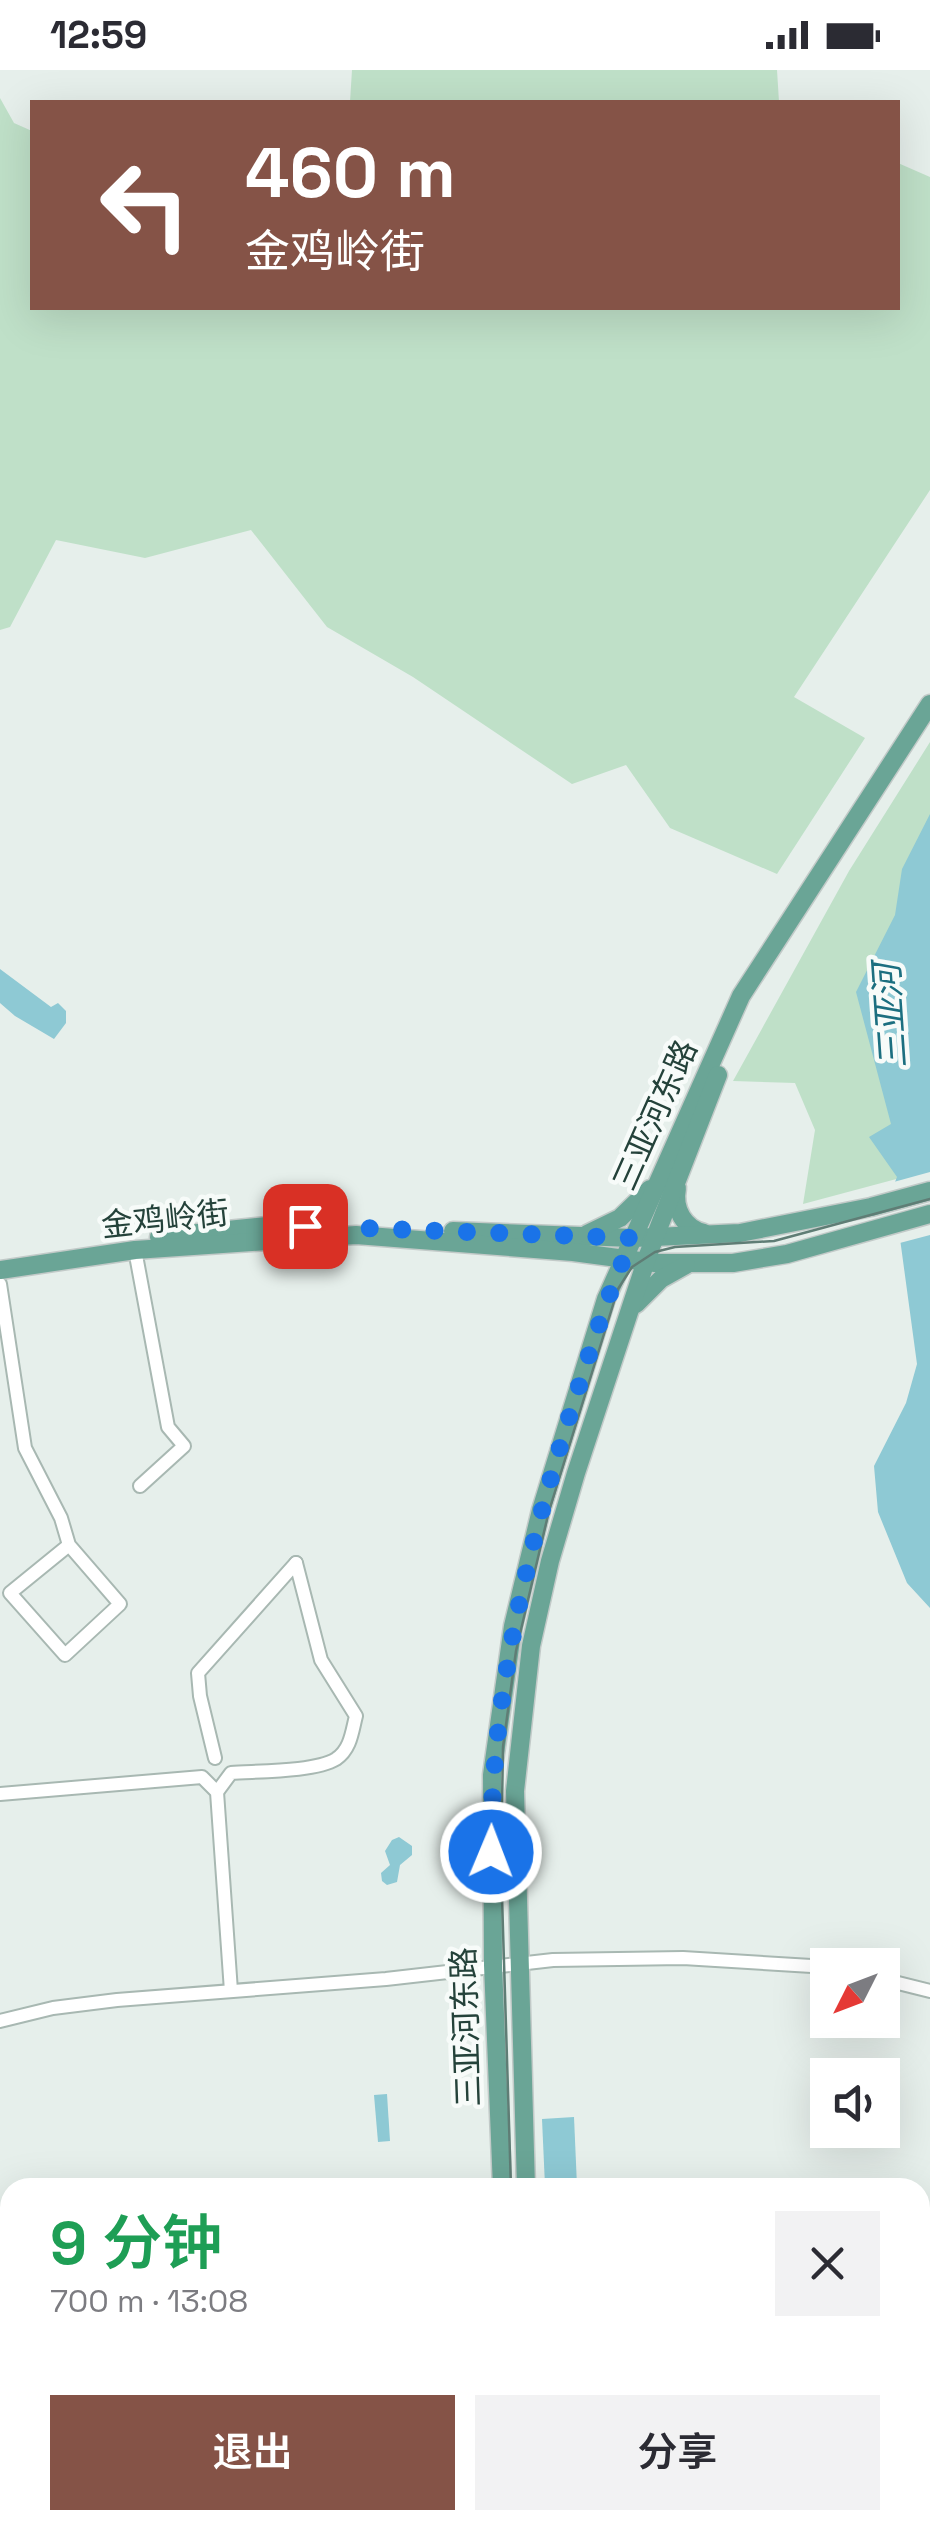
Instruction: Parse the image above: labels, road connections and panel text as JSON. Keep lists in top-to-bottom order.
{
  "streets": {
    "main road": ["三亚河东路", "金鸡岭街"]
  },
  "crossings": [
    ["三亚河东路", "金鸡岭街"]
  ],
  "water": ["三亚河"],
  "north": "bottom left",
  "page": {
    "status": "12:59",
    "turn": ["460 m", "金鸡岭街"],
    "heading": ["9 分钟", "700 m · 13:08"],
    "buttons": ["退出", "分享"]
  }
}
